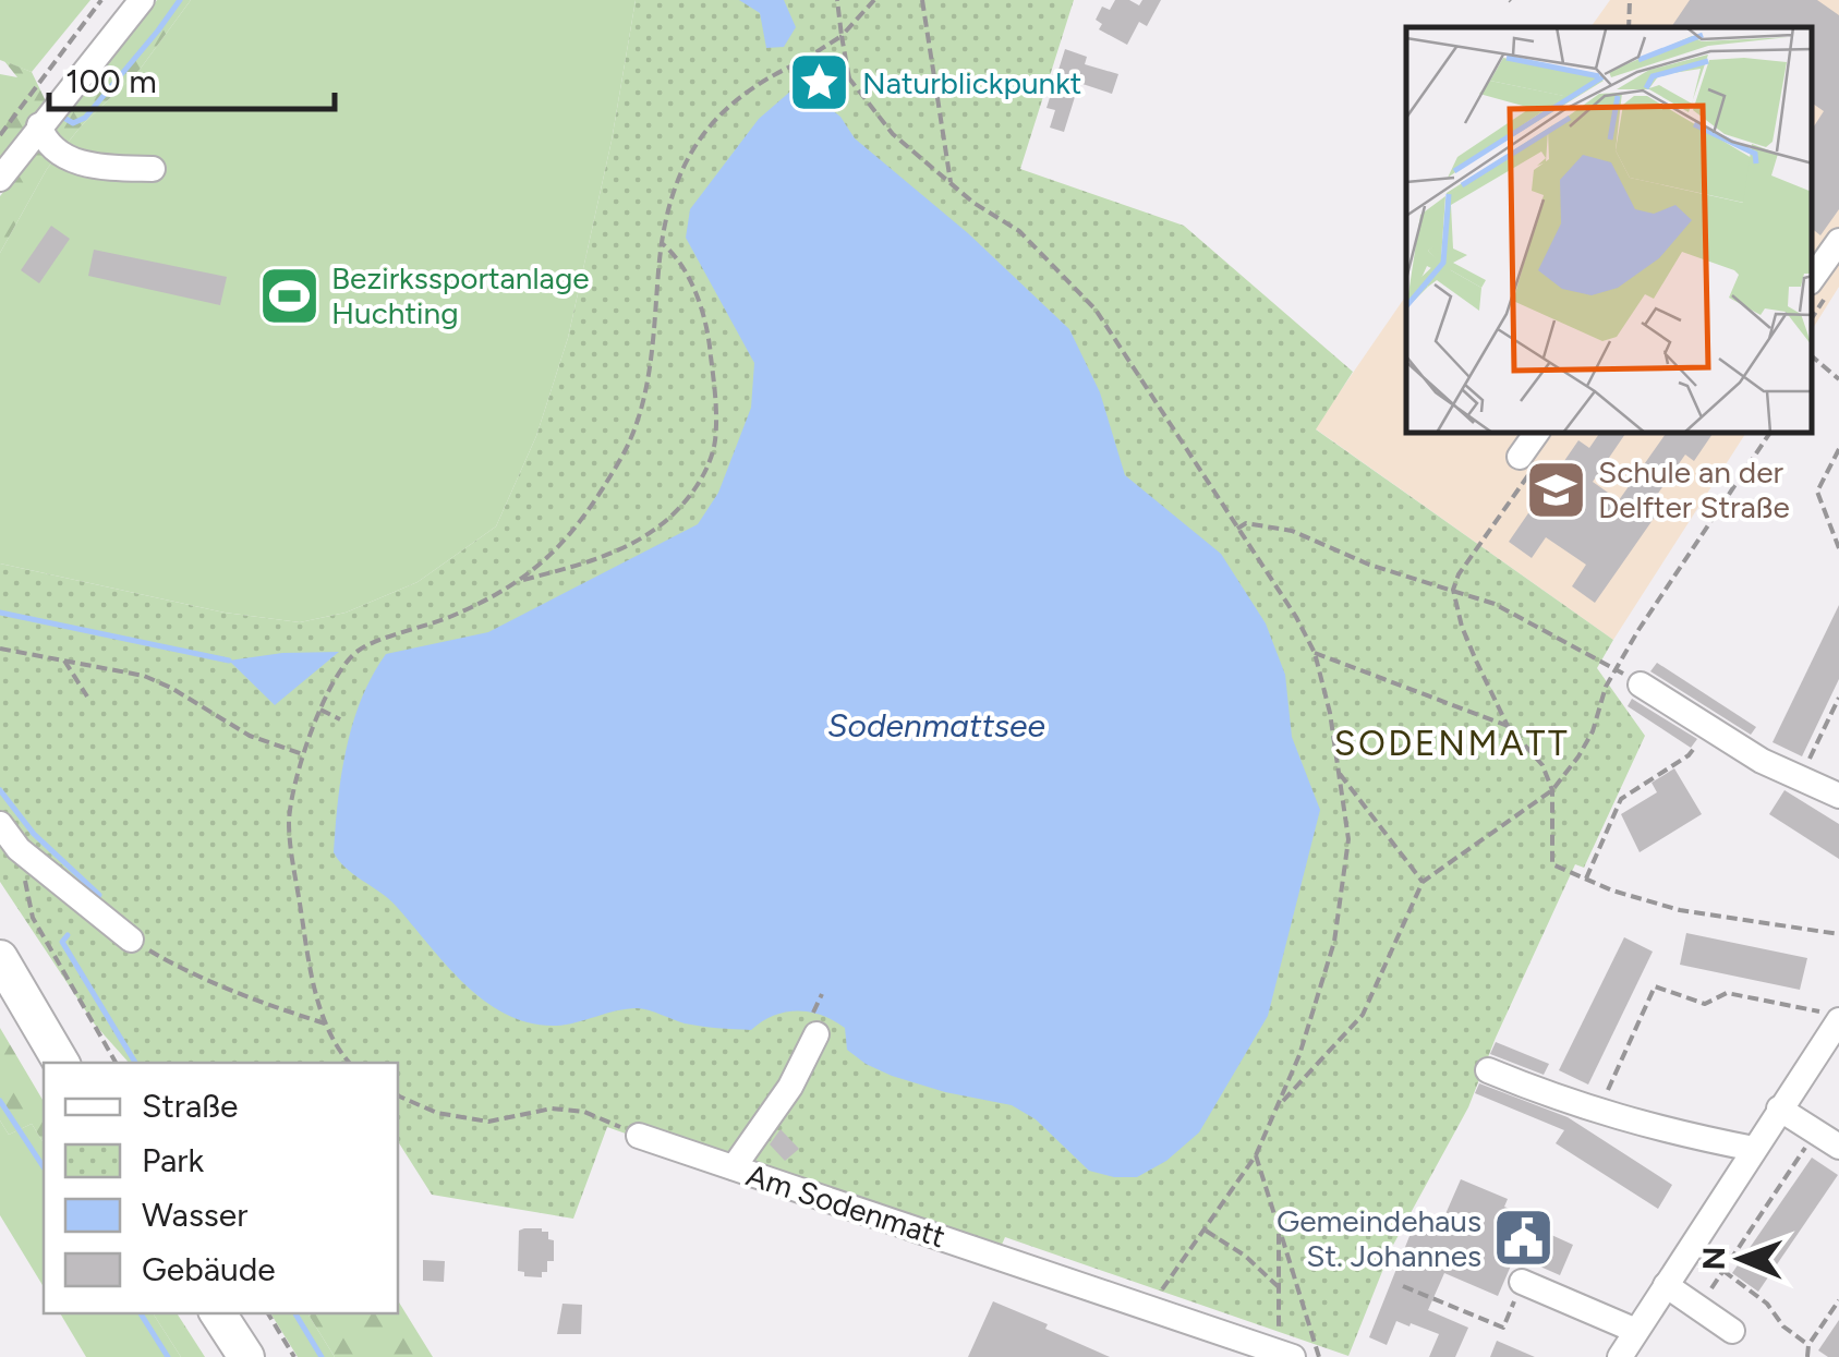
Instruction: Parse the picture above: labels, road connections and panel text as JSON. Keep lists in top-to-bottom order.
{
  "streets": {
    "street": ["Am Sodenmatt"]
  },
  "districts": ["SODENMATT"],
  "water": ["Sodenmattsee"],
  "places": {
    "place": ["Naturblickpunkt"],
    "sports": ["Bezirkssportanlage Huchting"],
    "school or university": ["Schule an der Delfter Straße"],
    "public building": ["Gemeindehaus St. Johannes"]
  },
  "legend": [
    "Straße",
    "Park",
    "Wasser",
    "Gebäude"
  ],
  "scale_bar": "100 m",
  "north": "left"
}
